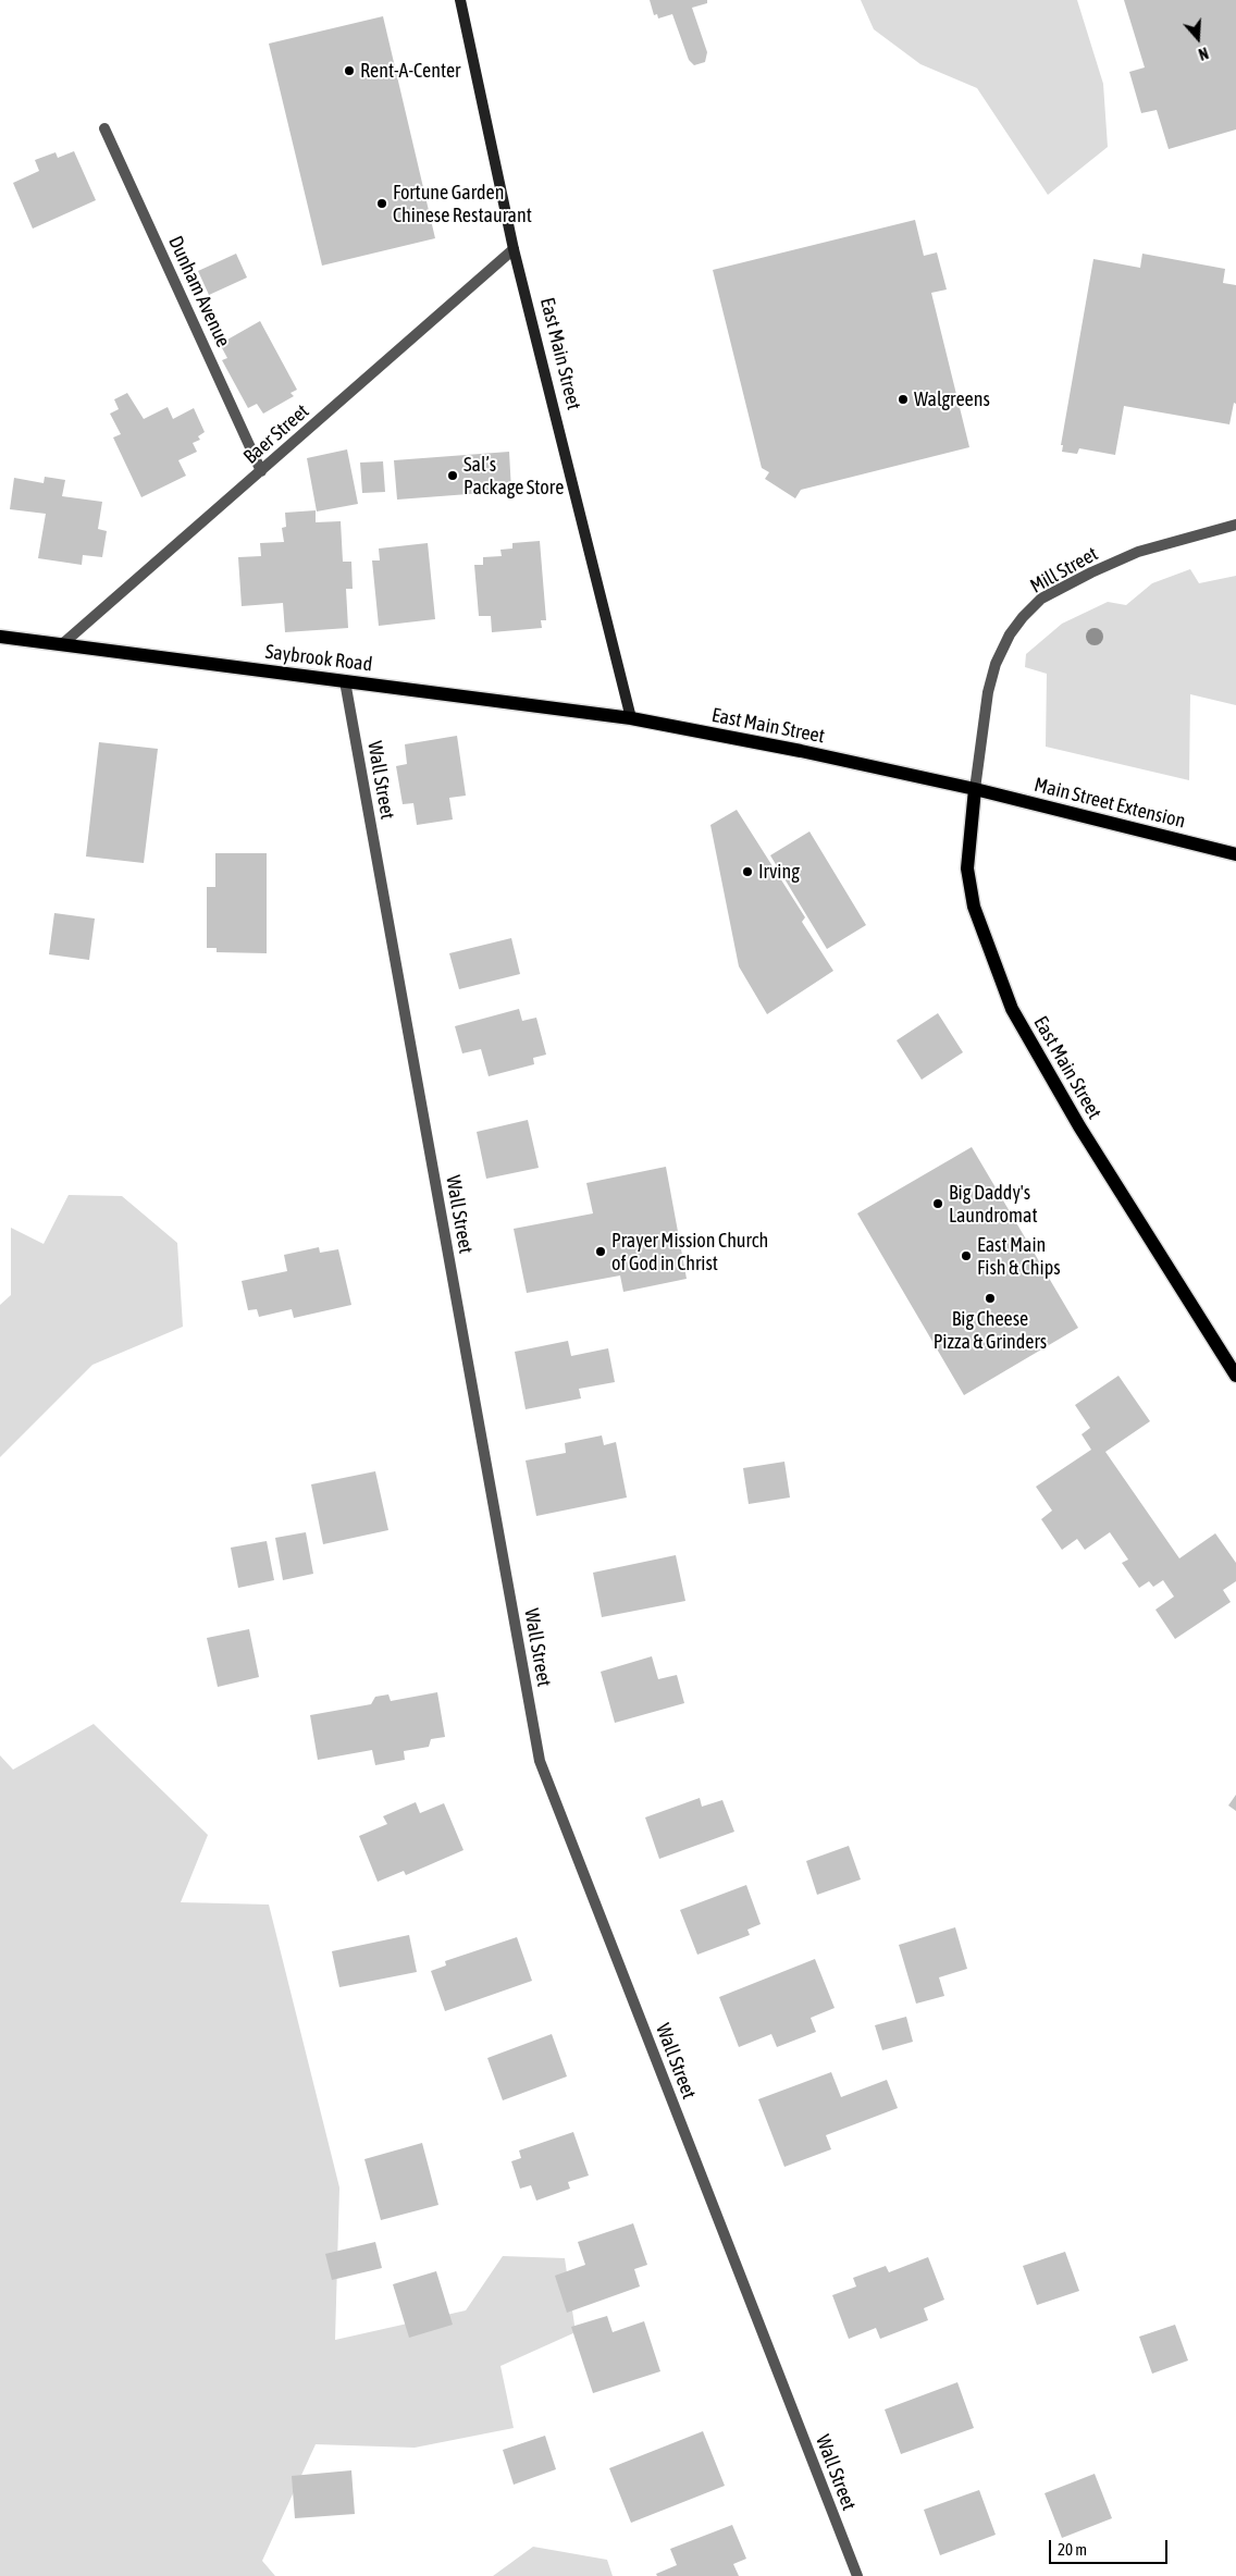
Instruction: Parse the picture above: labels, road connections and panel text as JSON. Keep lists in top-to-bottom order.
{
  "streets": {
    "main road": ["East Main Street", "Saybrook Road", "Main Street Extension"],
    "street": [
      "Dunham Avenue",
      "Baer Street",
      "Mill Street",
      "Wall Street"
    ]
  },
  "crossings": [
    ["Dunham Avenue", "Baer Street"],
    ["East Main Street", "Baer Street"],
    ["East Main Street", "Mill Street"],
    ["East Main Street", "Saybrook Road"],
    ["East Main Street", "Main Street Extension"],
    ["Baer Street", "Saybrook Road"],
    ["Mill Street", "Main Street Extension"],
    ["Saybrook Road", "Wall Street"]
  ],
  "places": [
    "Rent-A-Center",
    "Fortune Garden Chinese Restaurant",
    "Walgreens",
    "Sal’s Package Store",
    "Irving",
    "Big Daddy's Laundromat",
    "Prayer Mission Church of God in Christ",
    "East Main Fish & Chips",
    "Big Cheese Pizza & Grinders"
  ],
  "scale_bar": "20 m",
  "north": "bottom"
}
